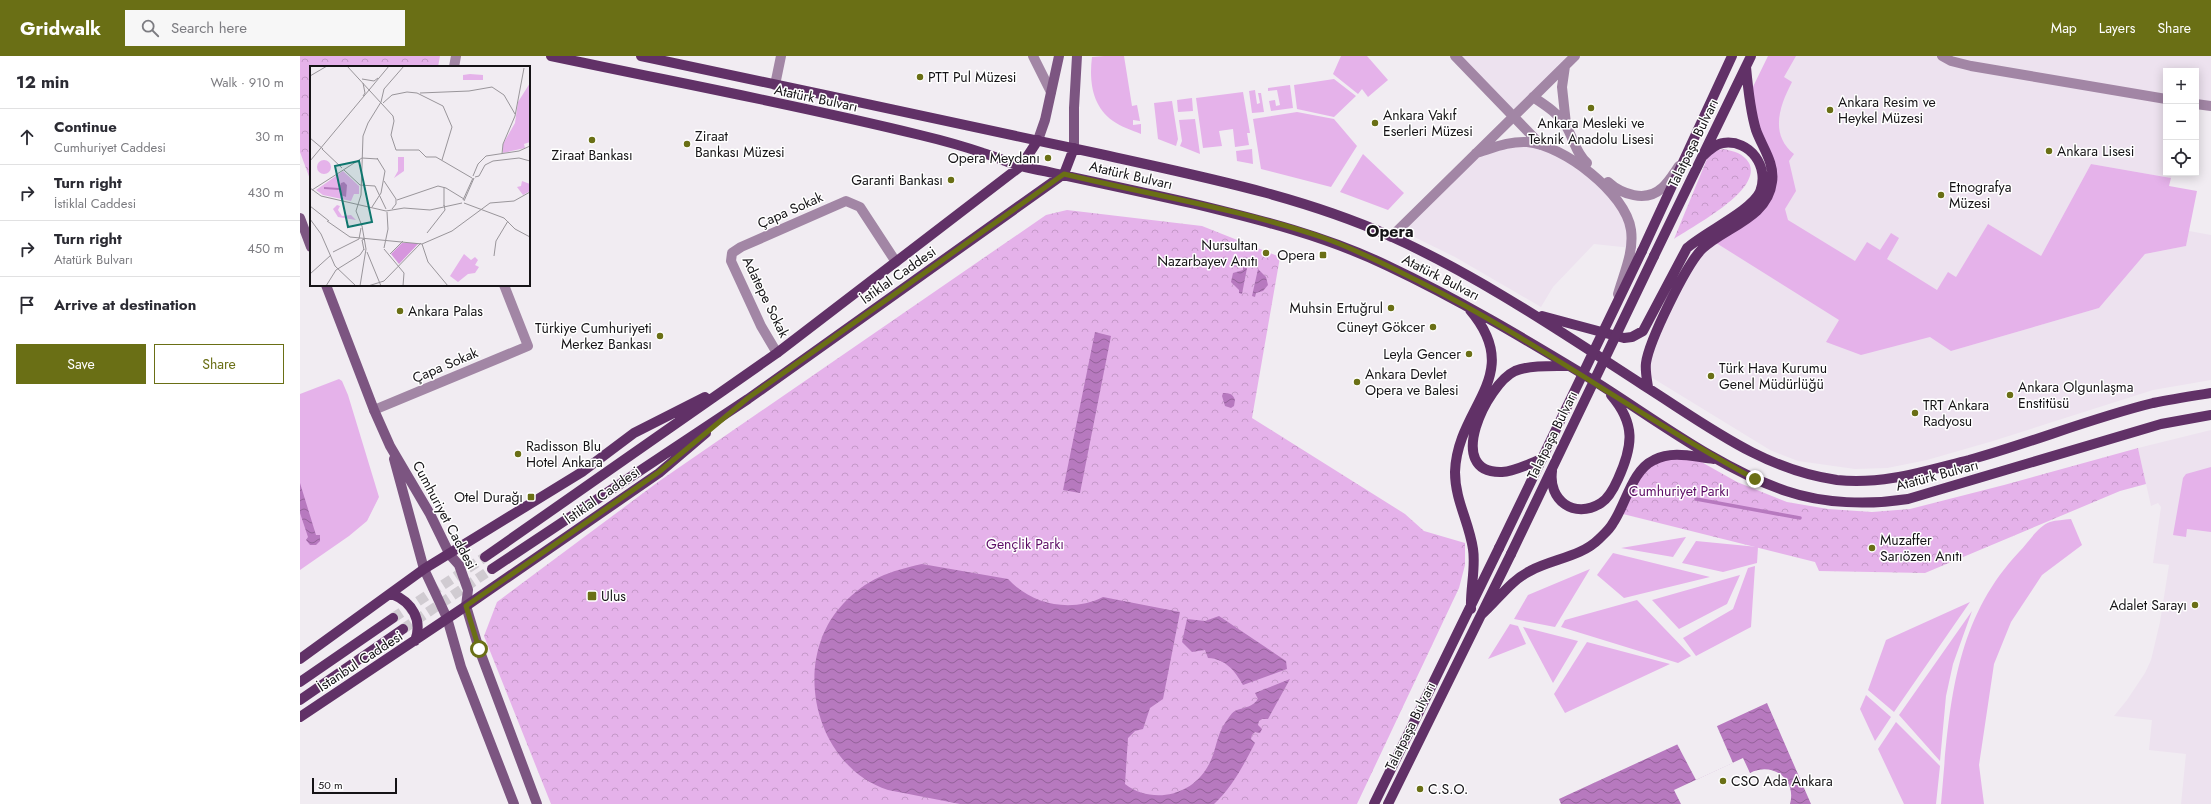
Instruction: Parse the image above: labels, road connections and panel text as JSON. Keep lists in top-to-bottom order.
{
  "streets": {
    "main road": [
      "Atatürk Bulvarı",
      "Talatpaşa Bulvarı",
      "İstiklal Caddesi",
      "Cumhuriyet Caddesi",
      "İstanbul Caddesi"
    ],
    "street": ["Çapa Sokak", "Adatepe Sokak"]
  },
  "crossings": [
    ["Atatürk Bulvarı", "İstiklal Caddesi"],
    ["Çapa Sokak", "İstiklal Caddesi"],
    ["Çapa Sokak", "Adatepe Sokak"],
    ["Çapa Sokak", "Cumhuriyet Caddesi"],
    ["İstiklal Caddesi", "Adatepe Sokak"],
    ["İstiklal Caddesi", "Cumhuriyet Caddesi"],
    ["İstiklal Caddesi", "İstanbul Caddesi"],
    ["Cumhuriyet Caddesi", "İstanbul Caddesi"]
  ],
  "districts": ["Opera"],
  "parks": ["Cumhuriyet Parkı", "Gençlik Parkı"],
  "places": {
    "other": [
      "PTT Pul Müzesi",
      "Ankara Mesleki ve Teknik Anadolu Lisesi",
      "Ankara Resim ve Heykel Müzesi",
      "Ankara Vakıf Eserleri Müzesi",
      "Ziraat Bankası",
      "Ziraat Bankası Müzesi",
      "Ankara Lisesi",
      "Opera Meydanı",
      "Garanti Bankası",
      "Etnografya Müzesi",
      "Nursultan Nazarbayev Anıtı",
      "Muhsin Ertuğrul",
      "Ankara Palas",
      "Cüneyt Gökcer",
      "Türkiye Cumhuriyeti Merkez Bankası",
      "Leyla Gencer",
      "Türk Hava Kurumu Genel Müdürlüğü",
      "Ankara Devlet Opera ve Balesi",
      "Ankara Olgunlaşma Enstitüsü",
      "TRT Ankara Radyosu",
      "Radisson Blu Hotel Ankara",
      "Muzaffer Sarıözen Anıtı",
      "Adalet Sarayı",
      "CSO Ada Ankara",
      "C.S.O."
    ],
    "transit": ["Opera", "Otel Durağı", "Ulus"]
  },
  "scale_bar": "50 m",
  "page": {
    "header": "Gridwalk",
    "search": "Search here",
    "nav": ["Map", "Layers", "Share"],
    "heading": ["12 min", "Walk · 910 m"],
    "map_buttons": ["+", "−"],
    "list": [
      ["Continue", "Cumhuriyet Caddesi", "30 m"],
      ["Turn right", "İstiklal Caddesi", "430 m"],
      ["Turn right", "Atatürk Bulvarı", "450 m"],
      "Arrive at destination"
    ],
    "buttons": ["Save", "Share"],
    "scale": "50 m"
  }
}
